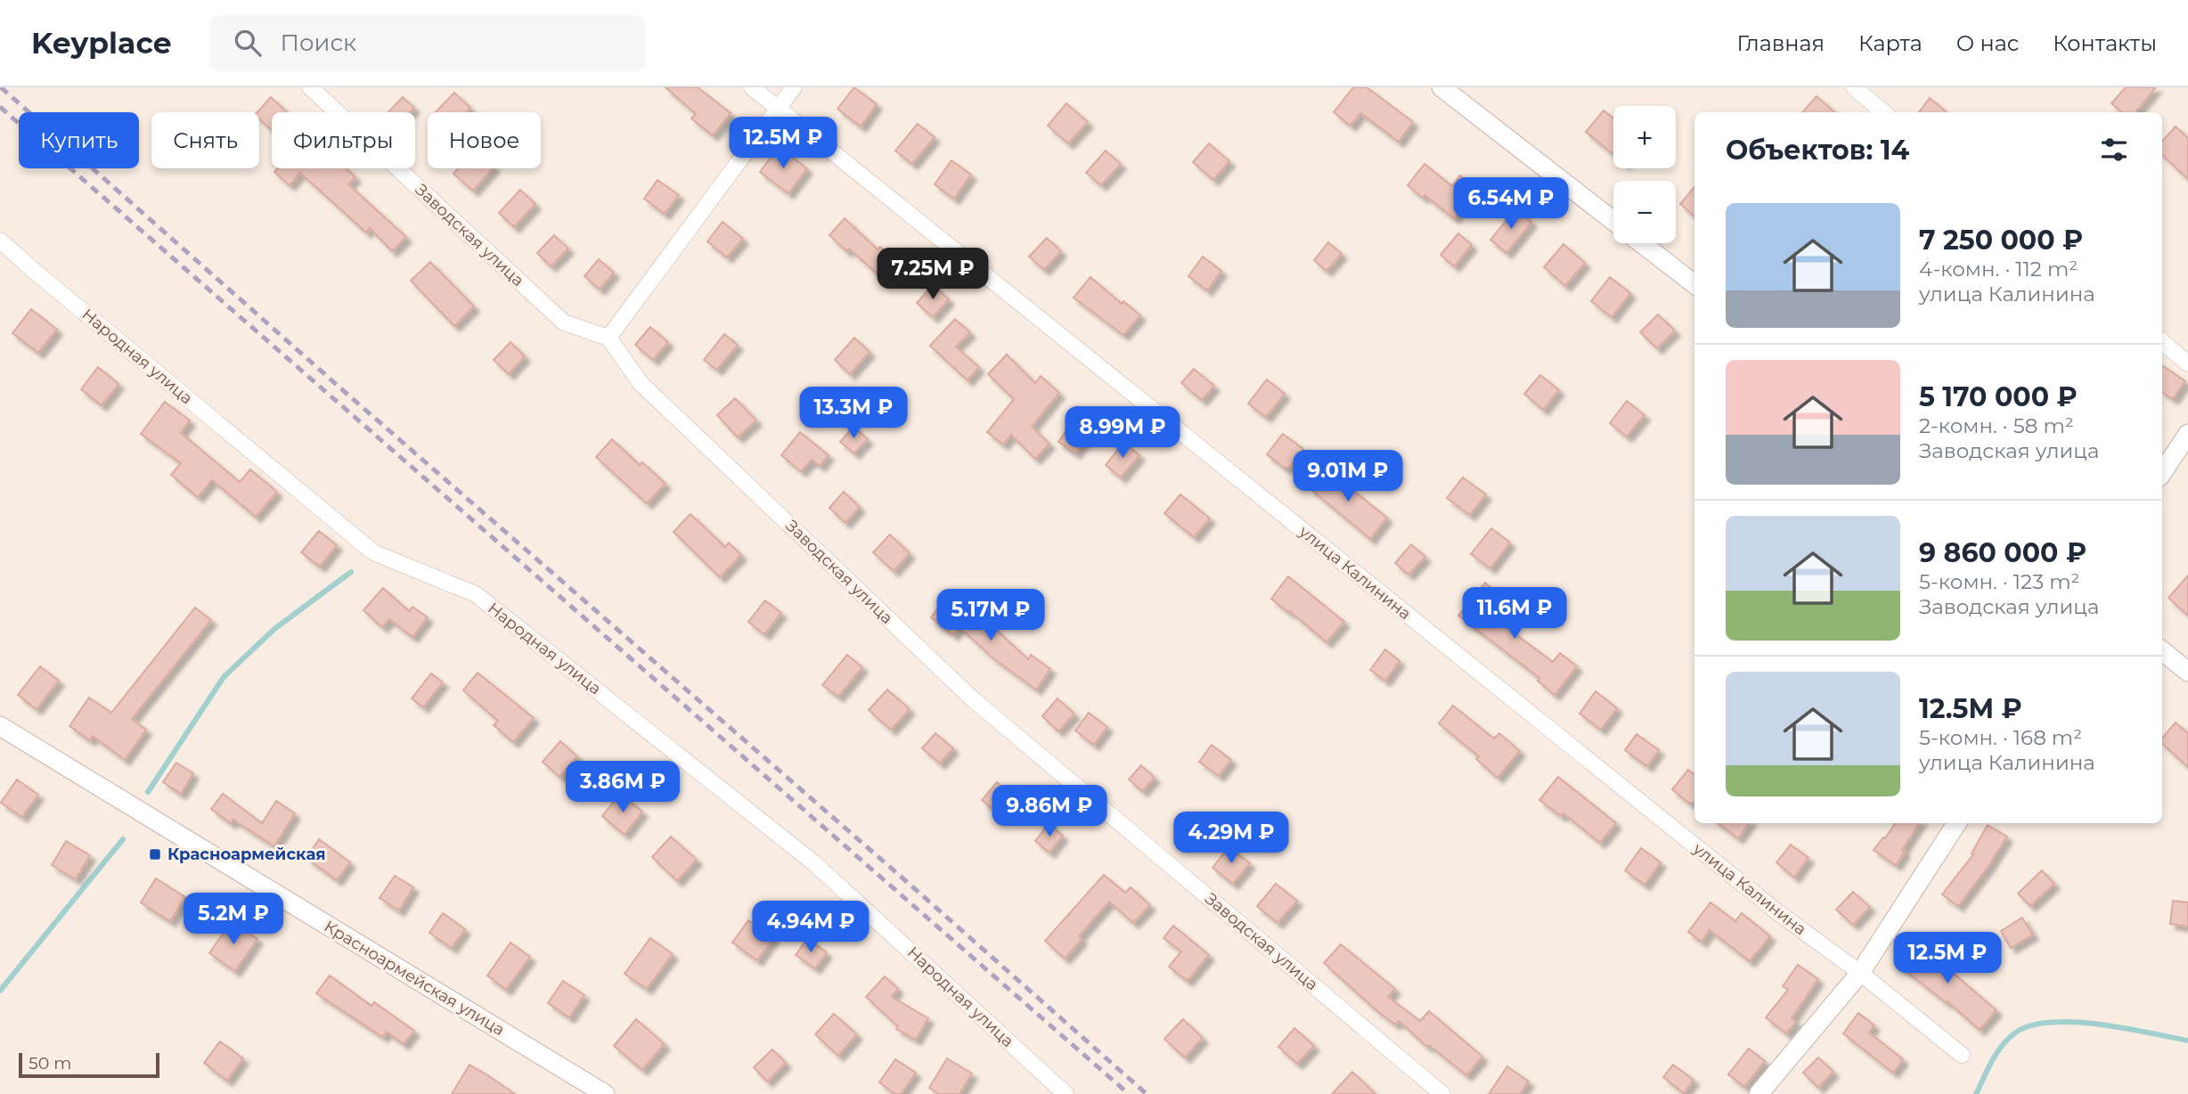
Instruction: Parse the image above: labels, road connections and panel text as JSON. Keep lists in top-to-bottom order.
{
  "streets": {
    "street": [
      "Заводская улица",
      "Народная улица",
      "улица Калинина",
      "Красноармейская улица"
    ]
  },
  "places": {
    "transit": ["Красноармейская"]
  },
  "scale_bar": "50 m",
  "page": {
    "header": "Keyplace",
    "search": "Поиск",
    "nav": [
      "Главная",
      "Карта",
      "О нас",
      "Контакты"
    ],
    "map_buttons": ["+", "−"],
    "chip": [
      "Купить",
      "Снять",
      "Фильтры",
      "Новое"
    ],
    "heading": "Объектов: 14",
    "price": [
      "12.5M ₽",
      "6.54M ₽",
      "7.25M ₽",
      "13.3M ₽",
      "8.99M ₽",
      "9.01M ₽",
      "11.6M ₽",
      "5.17M ₽",
      "3.86M ₽",
      "9.86M ₽",
      "4.29M ₽",
      "5.2M ₽",
      "4.94M ₽",
      "12.5M ₽"
    ],
    "list": [
      {
        "name": "7 250 000 ₽",
        "note": "4-комн. · 112 m² · улица Калинина"
      },
      {
        "name": "5 170 000 ₽",
        "note": "2-комн. · 58 m² · Заводская улица"
      },
      {
        "name": "9 860 000 ₽",
        "note": "5-комн. · 123 m² · Заводская улица"
      },
      {
        "name": "12.5M ₽",
        "note": "5-комн. · 168 m² · улица Калинина"
      }
    ],
    "scale": "50 m"
  }
}
